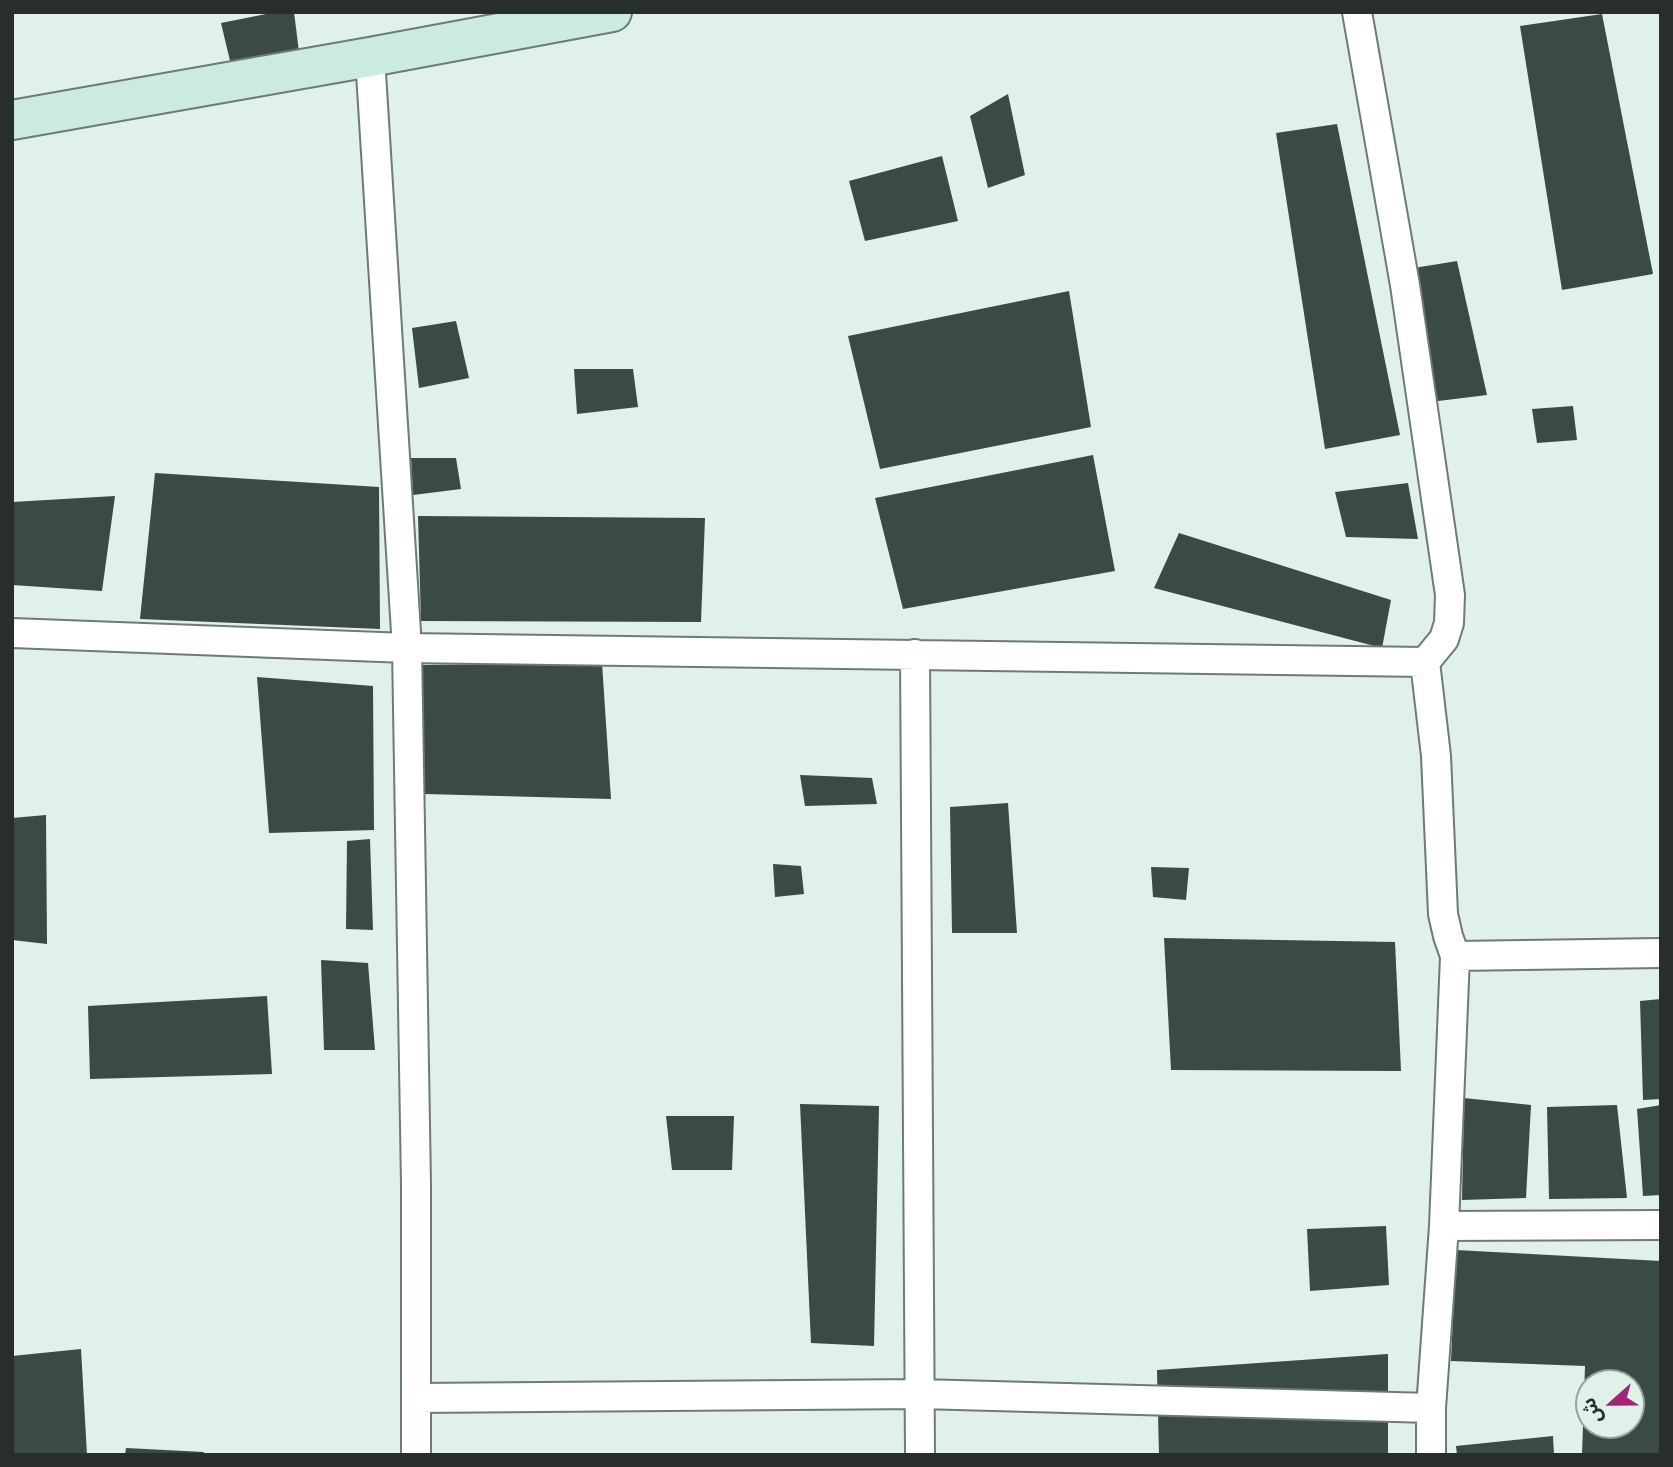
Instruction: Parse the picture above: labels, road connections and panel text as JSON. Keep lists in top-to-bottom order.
{
  "north": "left"
}
